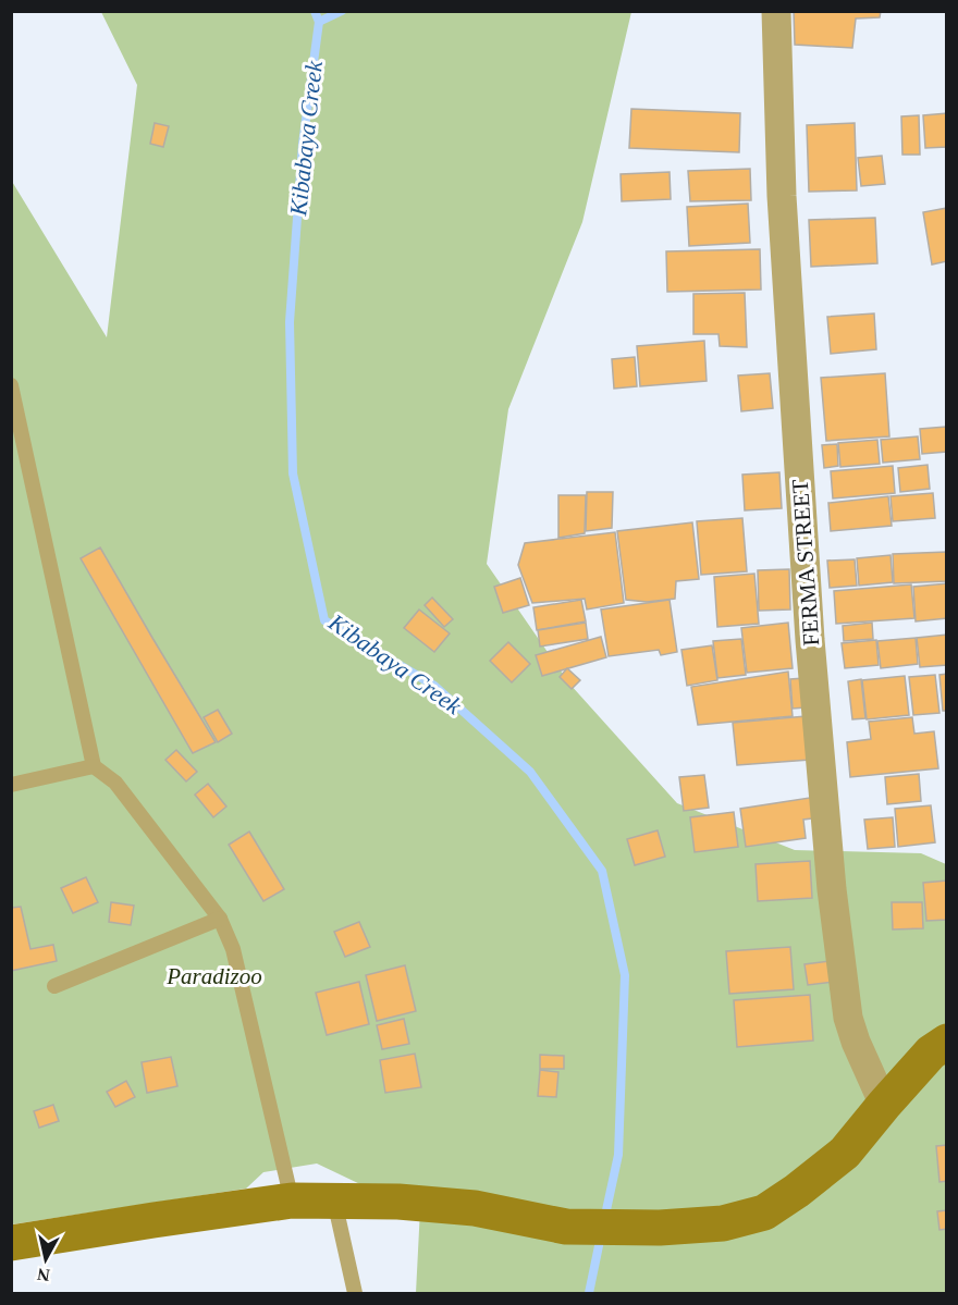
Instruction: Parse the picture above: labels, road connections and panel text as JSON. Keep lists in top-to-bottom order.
{
  "streets": {
    "street": ["FERMA STREET"]
  },
  "water": ["Kibabaya Creek"],
  "parks": ["Paradizoo"],
  "north": "bottom"
}
